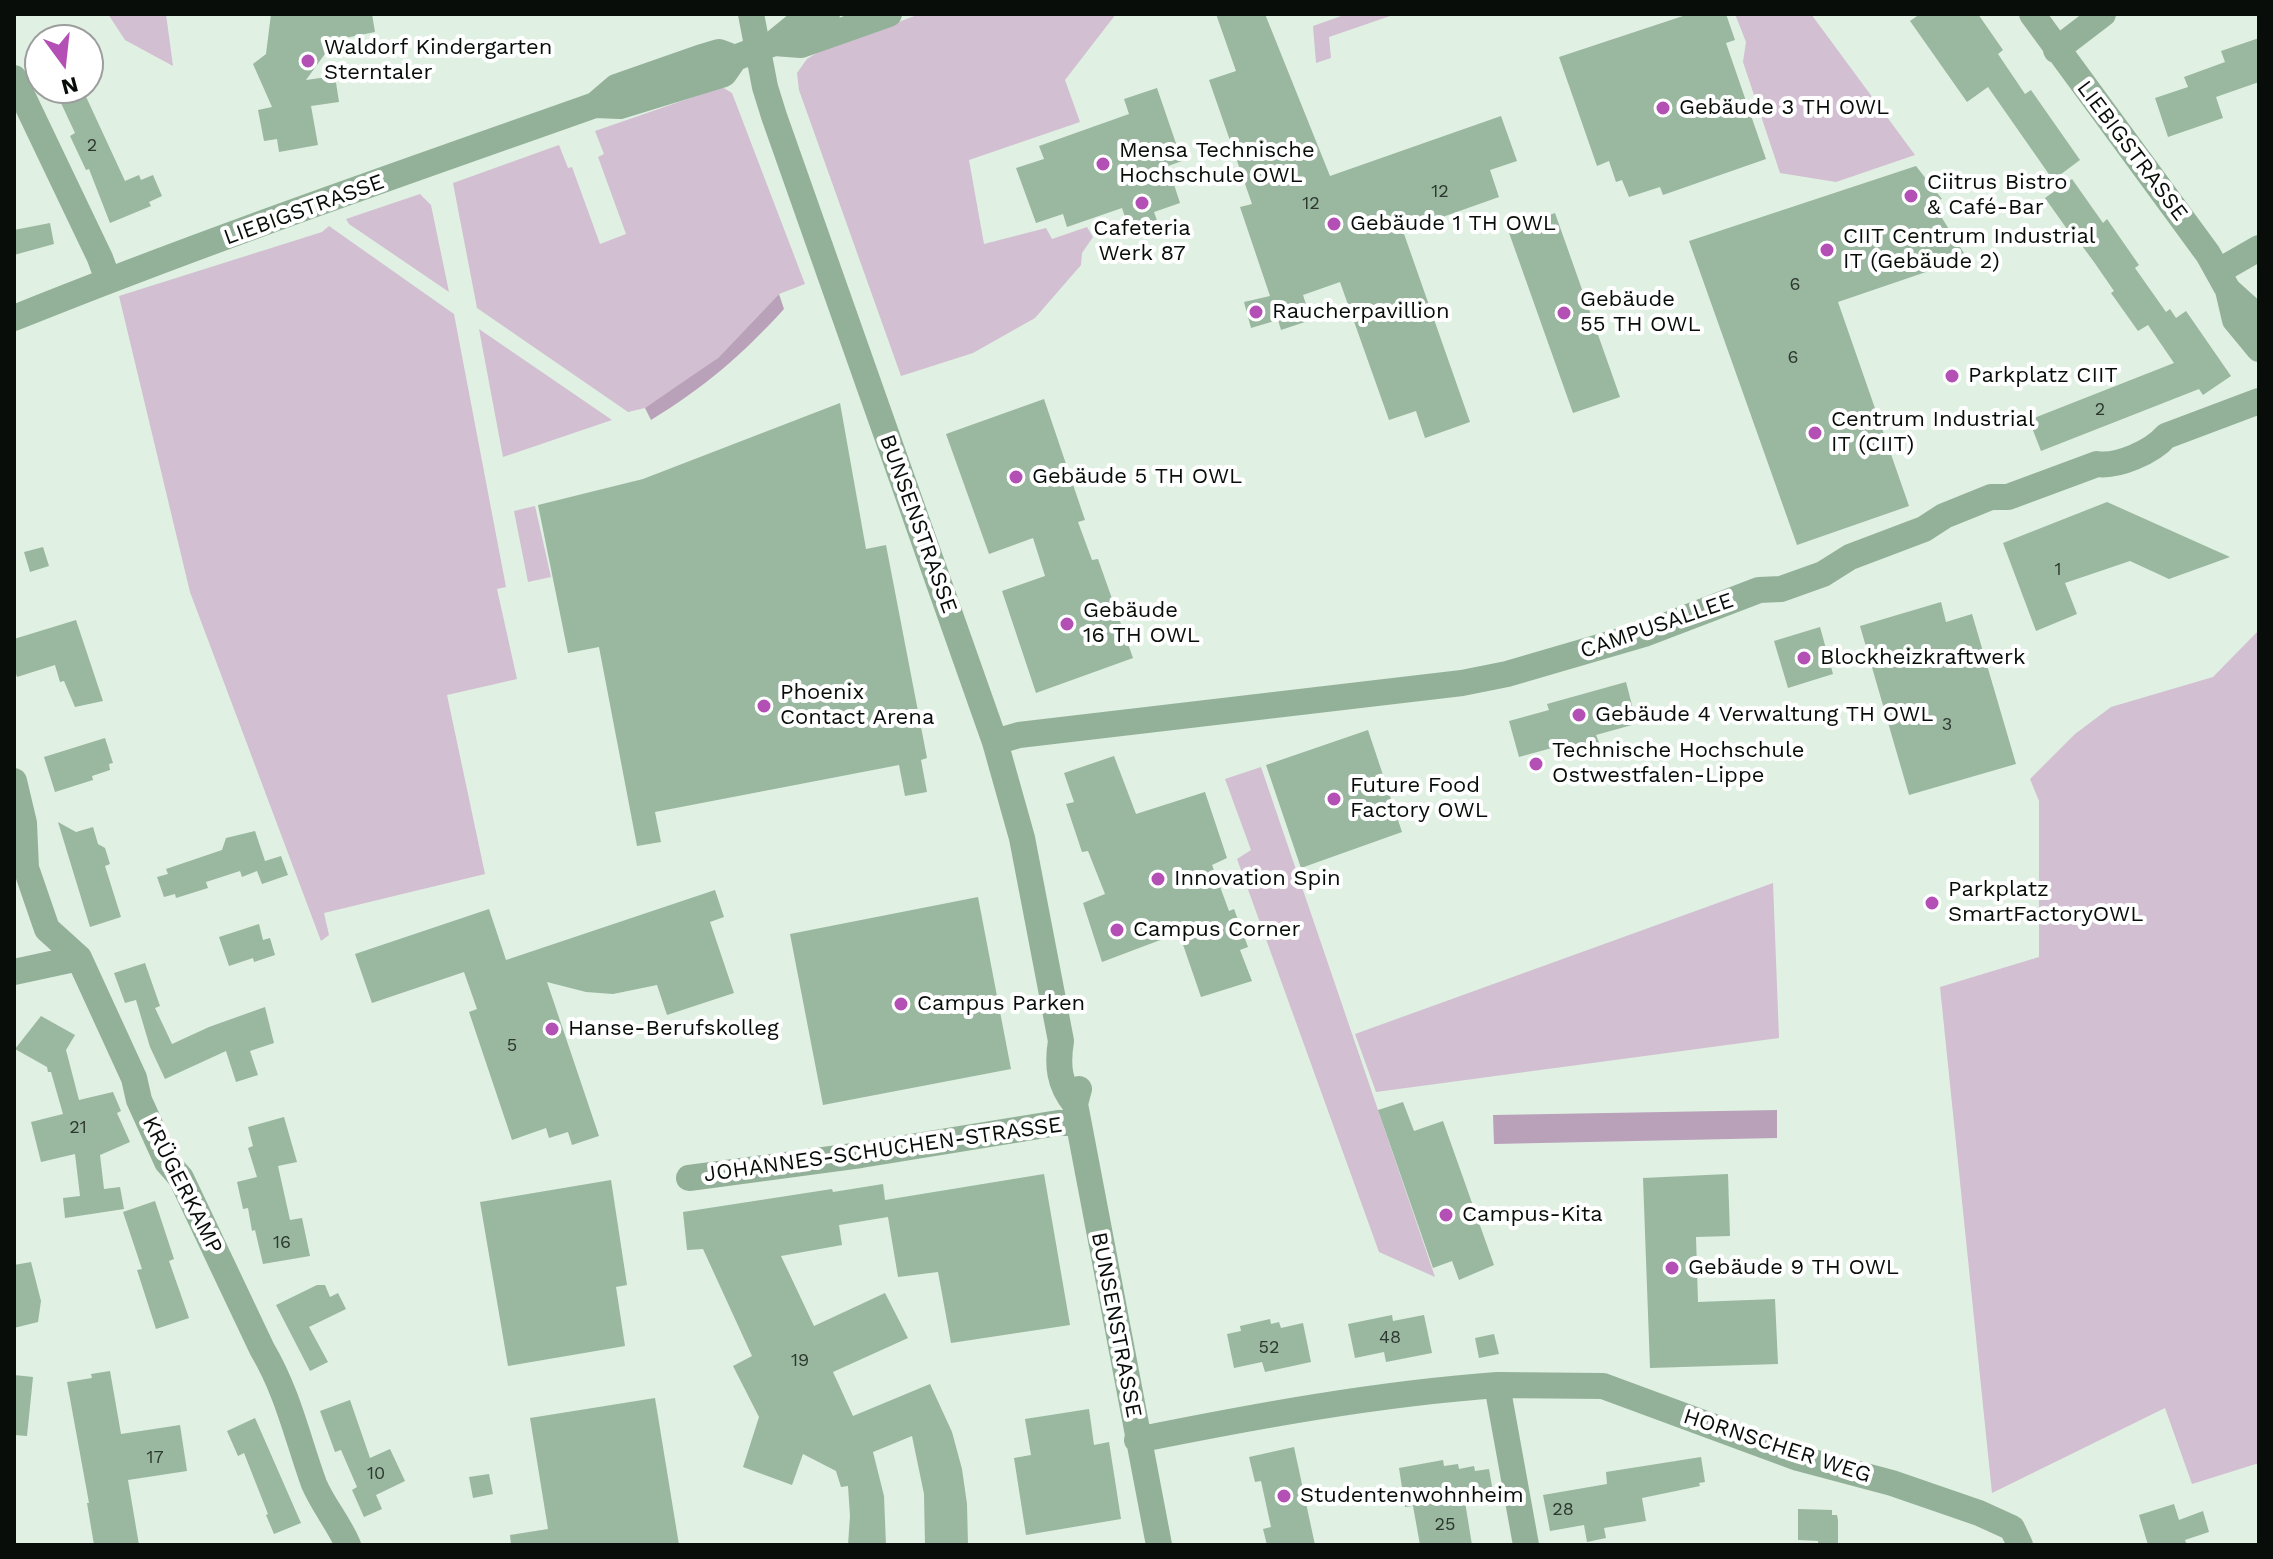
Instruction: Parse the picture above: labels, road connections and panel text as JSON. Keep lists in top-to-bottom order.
{
  "streets": {
    "street": [
      "LIEBIGSTRASSE",
      "BUNSENSTRASSE",
      "CAMPUSALLEE",
      "JOHANNES-SCHUCHEN-STRASSE",
      "KRÜGERKAMP",
      "HORNSCHER WEG"
    ]
  },
  "crossings": [
    ["LIEBIGSTRASSE", "BUNSENSTRASSE"],
    ["BUNSENSTRASSE", "CAMPUSALLEE"],
    ["BUNSENSTRASSE", "JOHANNES-SCHUCHEN-STRASSE"],
    ["BUNSENSTRASSE", "HORNSCHER WEG"]
  ],
  "places": [
    "Waldorf Kindergarten Sterntaler",
    "Gebäude 3 TH OWL",
    "Mensa Technische Hochschule OWL",
    "Ciitrus Bistro & Café-Bar",
    "Cafeteria Werk 87",
    "Gebäude 1 TH OWL",
    "CIIT Centrum Industrial IT (Gebäude 2)",
    "Raucherpavillion",
    "Gebäude 55 TH OWL",
    "Parkplatz CIIT",
    "Centrum Industrial IT (CIIT)",
    "Gebäude 5 TH OWL",
    "Gebäude 16 TH OWL",
    "Blockheizkraftwerk",
    "Phoenix Contact Arena",
    "Gebäude 4 Verwaltung TH OWL",
    "Technische Hochschule Ostwestfalen-Lippe",
    "Future Food Factory OWL",
    "Innovation Spin",
    "Parkplatz SmartFactoryOWL",
    "Campus Corner",
    "Campus Parken",
    "Hanse-Berufskolleg",
    "Campus-Kita",
    "Gebäude 9 TH OWL",
    "Studentenwohnheim"
  ],
  "house_numbers": [
    "2",
    "12",
    "12",
    "6",
    "6",
    "2",
    "1",
    "3",
    "5",
    "21",
    "16",
    "48",
    "52",
    "19",
    "17",
    "10",
    "28",
    "25"
  ],
  "north": "bottom"
}
